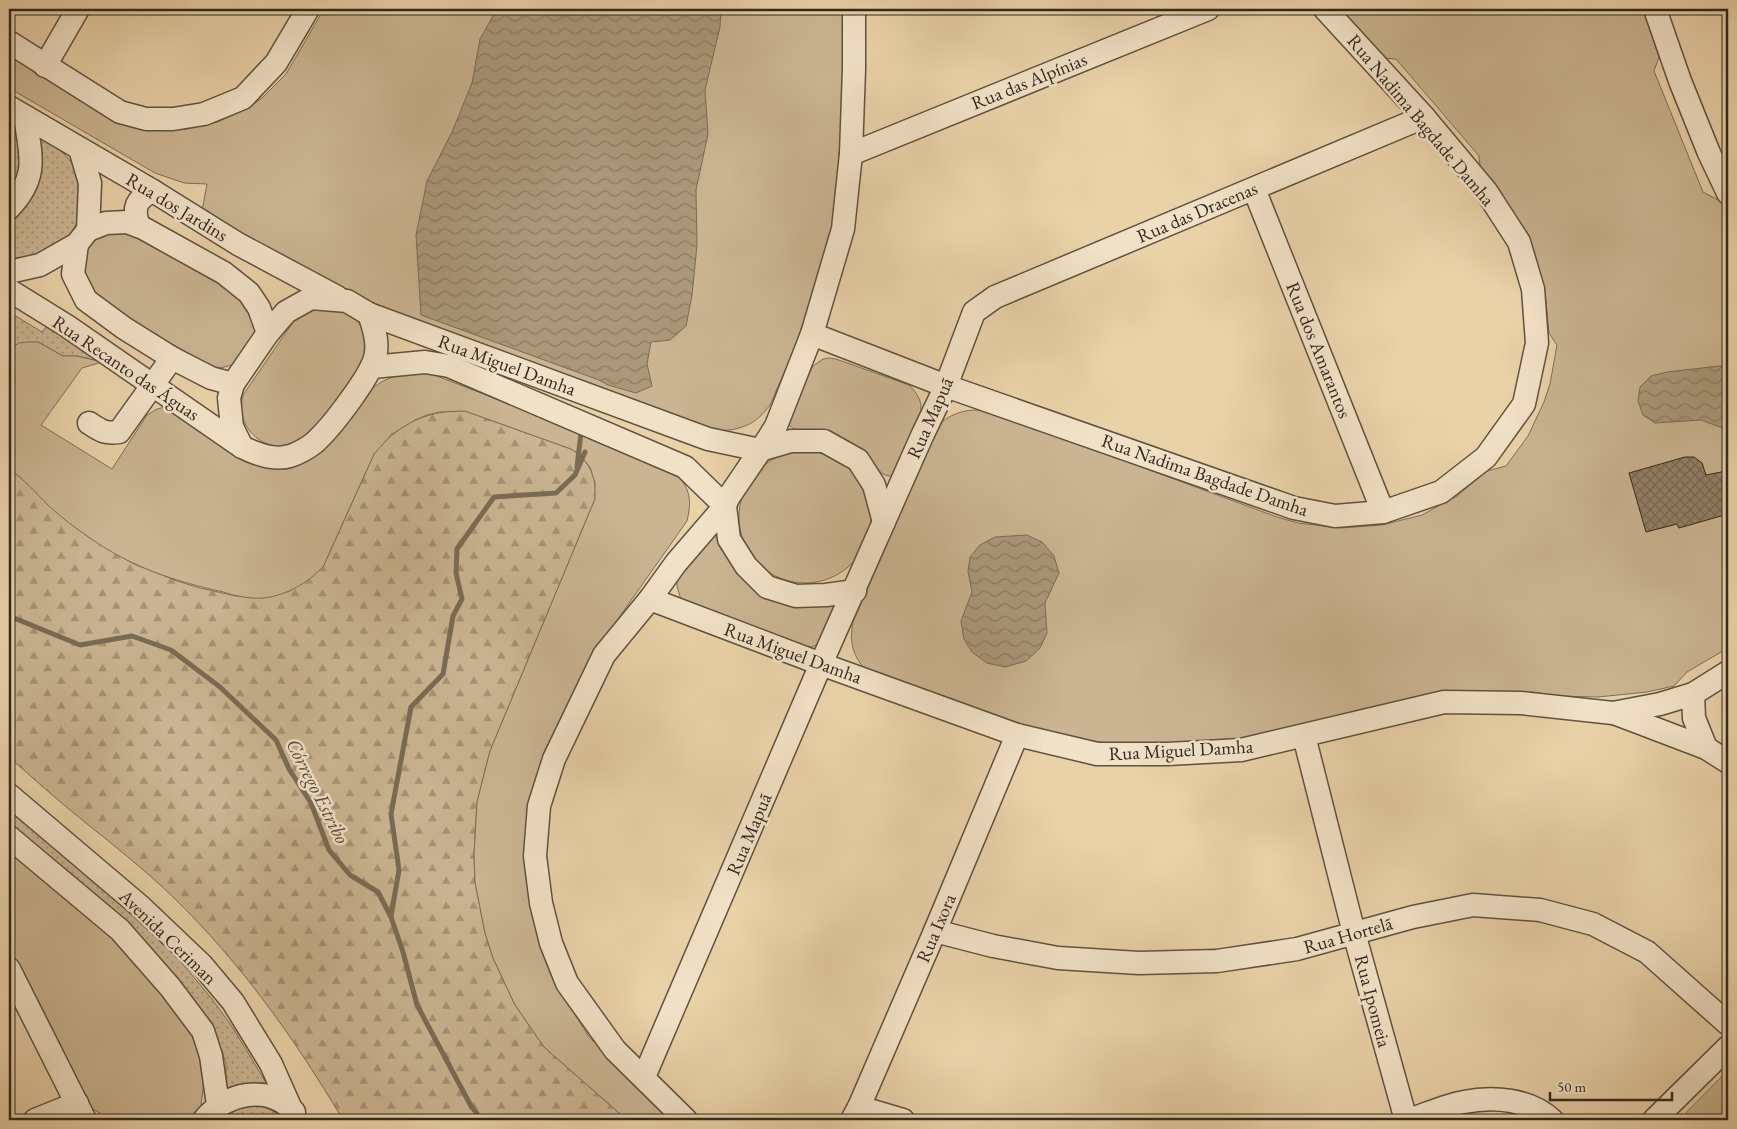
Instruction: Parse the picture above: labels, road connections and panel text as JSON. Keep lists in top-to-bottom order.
{
  "streets": {
    "street": [
      "Rua das Alpínias",
      "Rua Nadima Bagdade Damha",
      "Rua dos Jardins",
      "Rua das Dracenas",
      "Rua dos Amarantos",
      "Rua Miguel Damha",
      "Rua Recanto das Águas",
      "Rua Mapuã",
      "Rua Ixora",
      "Rua Hortelã",
      "Avenida Ceriman",
      "Rua Ipomeia"
    ]
  },
  "crossings": [
    ["Rua Nadima Bagdade Damha", "Rua das Dracenas"],
    ["Rua Nadima Bagdade Damha", "Rua dos Amarantos"],
    ["Rua Nadima Bagdade Damha", "Rua Mapuã"],
    ["Rua dos Jardins", "Rua Miguel Damha"],
    ["Rua dos Jardins", "Rua Recanto das Águas"],
    ["Rua das Dracenas", "Rua dos Amarantos"],
    ["Rua das Dracenas", "Rua Mapuã"],
    ["Rua Miguel Damha", "Rua Recanto das Águas"],
    ["Rua Miguel Damha", "Rua Mapuã"],
    ["Rua Miguel Damha", "Rua Ixora"],
    ["Rua Miguel Damha", "Rua Ipomeia"],
    ["Rua Ixora", "Rua Hortelã"],
    ["Rua Hortelã", "Rua Ipomeia"]
  ],
  "water": ["Córrego Estribo"],
  "scale_bar": "50 m"
}
